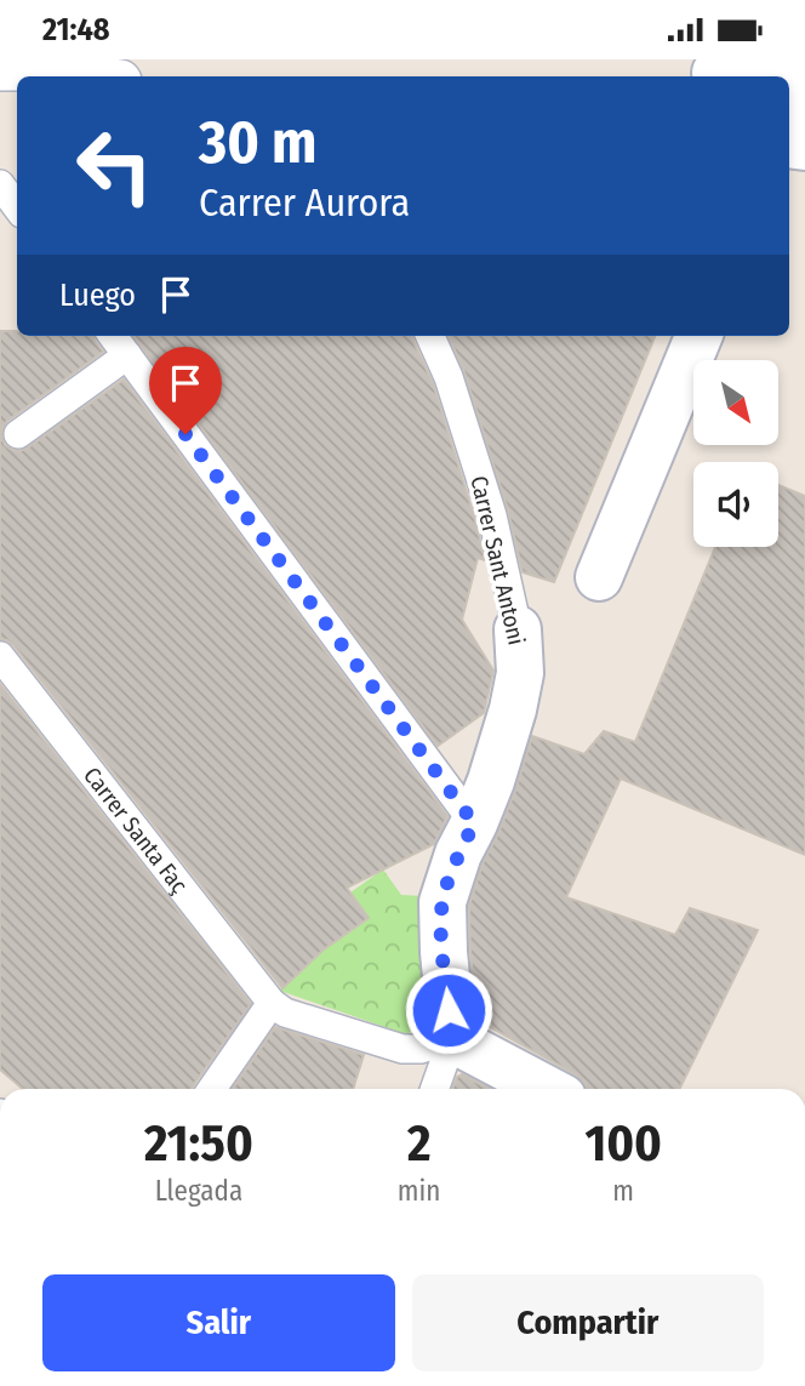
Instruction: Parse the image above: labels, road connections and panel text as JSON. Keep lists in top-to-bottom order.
{
  "streets": {
    "street": ["Carrer Sant Antoni"],
    "lane": ["Carrer Santa Faç"]
  },
  "crossings": [
    ["Carrer Sant Antoni", "Carrer Santa Faç"]
  ],
  "north": "bottom right",
  "page": {
    "status": "21:48",
    "turn": ["30 m", "Carrer Aurora"],
    "then": "Luego",
    "eta": [
      "21:50",
      "Llegada",
      "2",
      "min",
      "100",
      "m"
    ],
    "buttons": ["Salir", "Compartir"]
  }
}
